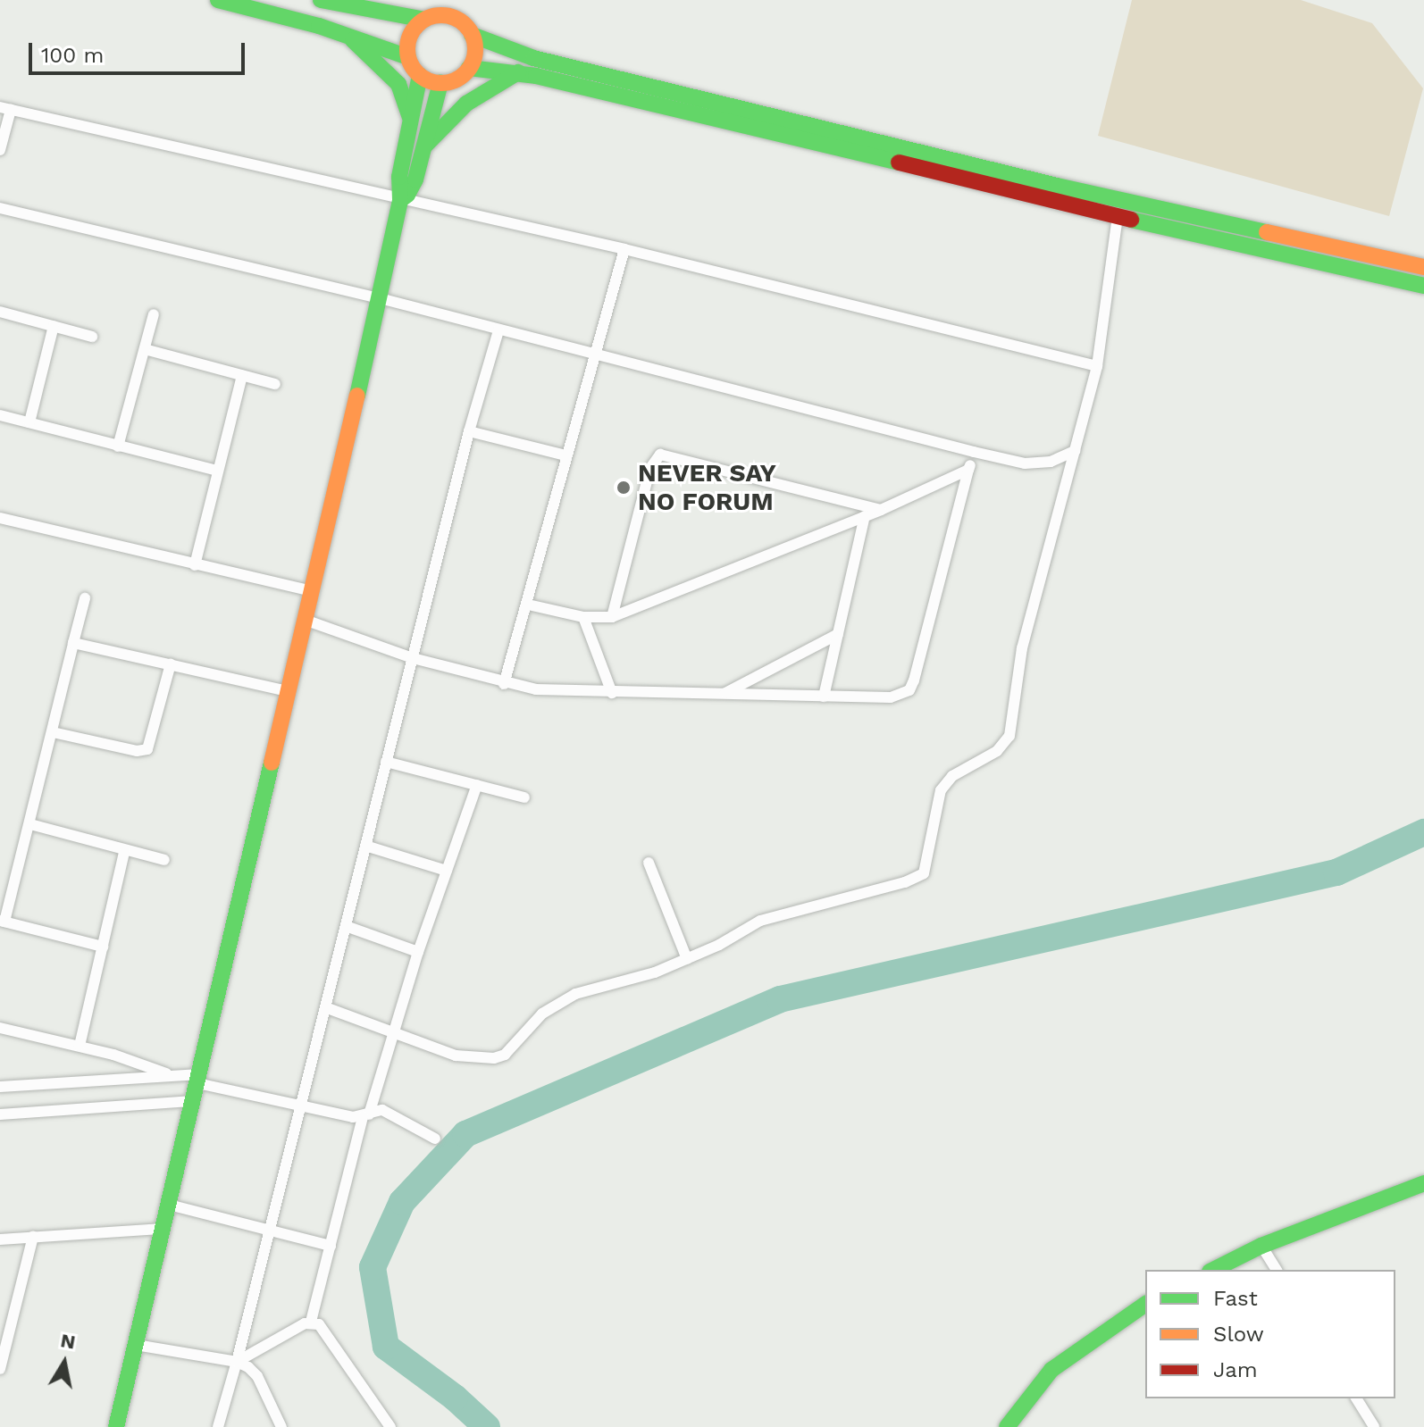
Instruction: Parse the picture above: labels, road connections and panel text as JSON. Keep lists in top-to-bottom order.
{
  "places": ["NEVER SAY NO FORUM"],
  "legend": ["Fast", "Slow", "Jam"],
  "scale_bar": "100 m",
  "north": "top"
}
